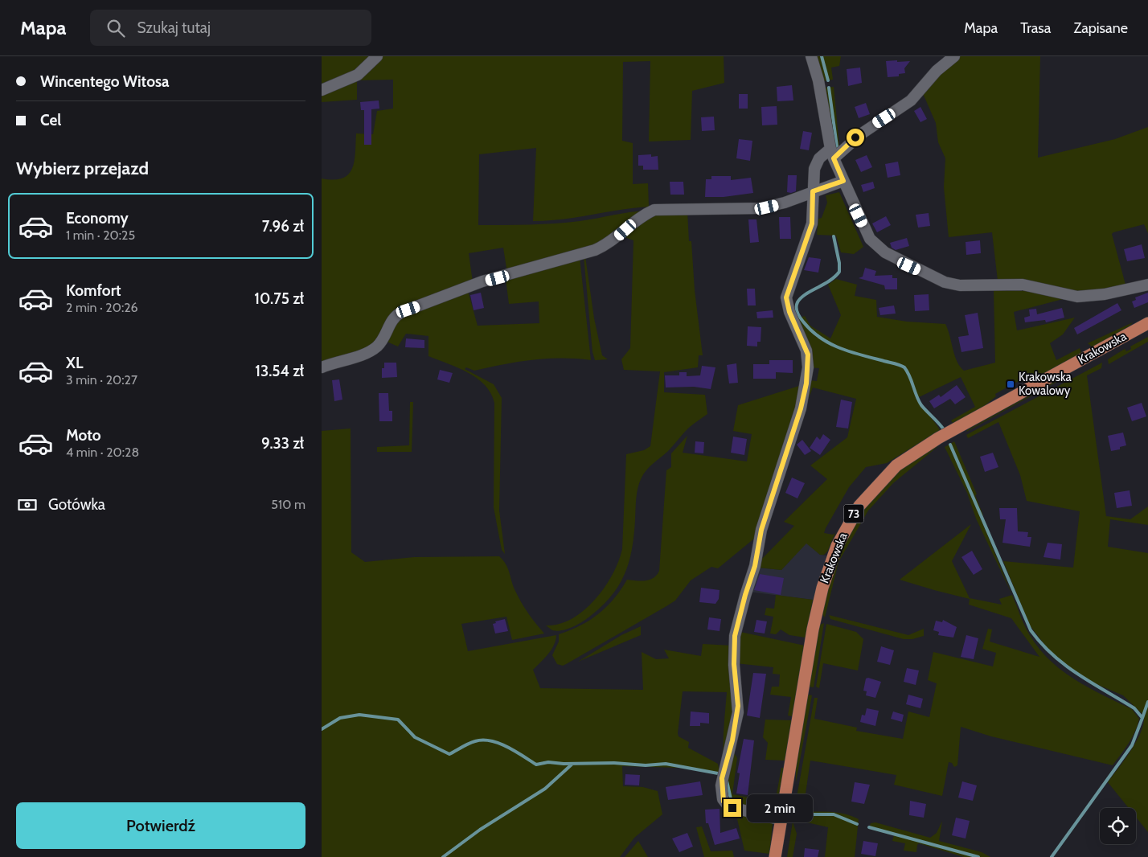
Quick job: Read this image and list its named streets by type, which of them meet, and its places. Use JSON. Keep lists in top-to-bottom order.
{
  "streets": {
    "main road": ["Krakowska", "73"]
  },
  "places": {
    "transit": ["Krakowska Kowalowy"]
  },
  "page": {
    "header": "Mapa",
    "search": "Szukaj tutaj",
    "nav": ["Mapa", "Trasa", "Zapisane"],
    "banner": ["Wincentego Witosa", "Cel"],
    "heading": "Wybierz przejazd",
    "list": [
      {
        "name": "Economy",
        "note": "1 min · 20:25",
        "value": "7.96 zł"
      },
      {
        "name": "Komfort",
        "note": "2 min · 20:26",
        "value": "10.75 zł"
      },
      {
        "name": "XL",
        "note": "3 min · 20:27",
        "value": "13.54 zł"
      },
      {
        "name": "Moto",
        "note": "4 min · 20:28",
        "value": "9.33 zł"
      }
    ],
    "pay": ["Gotówka", "510 m"],
    "buttons": "Potwierdź",
    "bubble": "2 min"
  }
}
